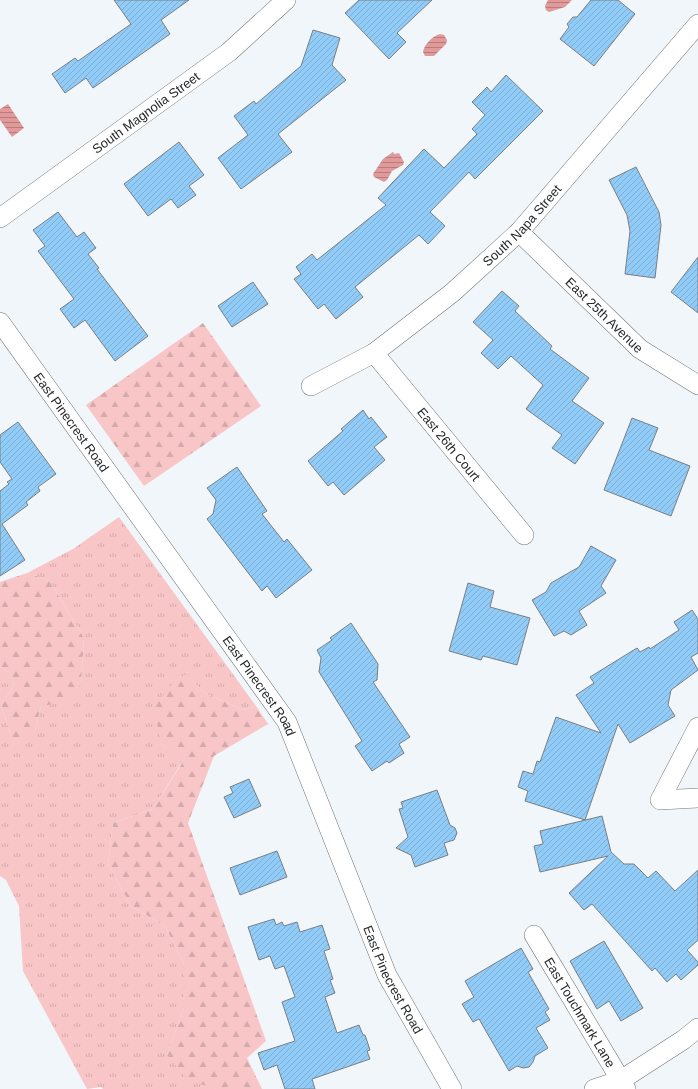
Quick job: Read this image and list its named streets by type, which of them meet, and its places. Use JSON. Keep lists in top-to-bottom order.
{
  "streets": {
    "street": [
      "South Magnolia Street",
      "South Napa Street",
      "East 25th Avenue",
      "East Pinecrest Road",
      "East 26th Court",
      "East Touchmark Lane"
    ]
  },
  "crossings": [
    ["South Napa Street", "East 25th Avenue"],
    ["South Napa Street", "East 26th Court"]
  ]
}
